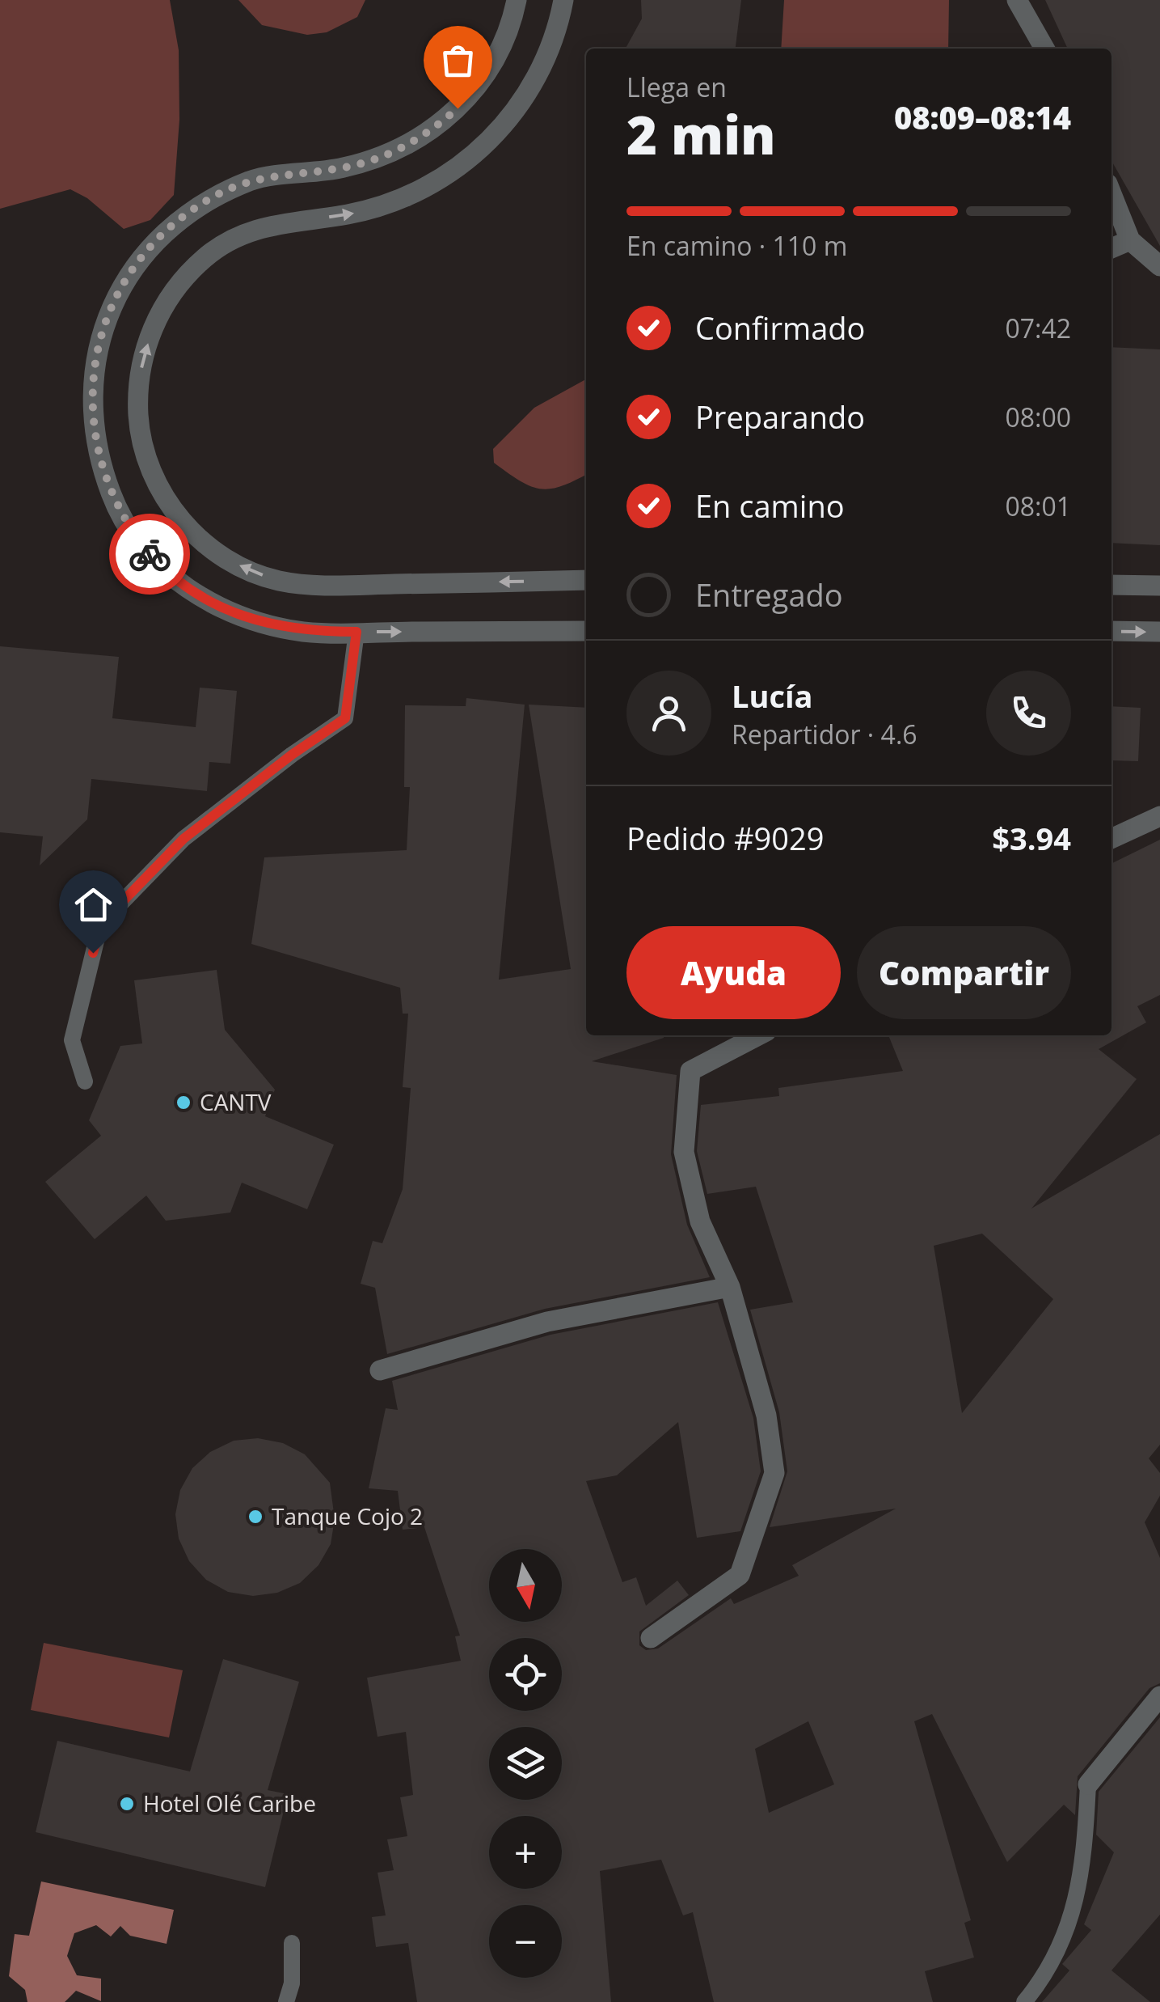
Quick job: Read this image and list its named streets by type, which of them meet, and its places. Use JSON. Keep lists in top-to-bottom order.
{
  "places": ["CANTV", "Tanque Cojo 2", "Hotel Olé Caribe"],
  "north": "bottom",
  "page": {
    "heading": ["2 min", "Llega en", "08:09–08:14"],
    "panel": [
      "Lucía",
      "Repartidor · 4.6",
      "Pedido #9029",
      "$3.94"
    ],
    "bar": "En camino · 110 m",
    "list": [
      ["Confirmado", "07:42"],
      ["Preparando", "08:00"],
      ["En camino", "08:01"],
      "Entregado"
    ],
    "buttons": ["Ayuda", "Compartir"],
    "map_buttons": ["+", "−"]
  }
}
